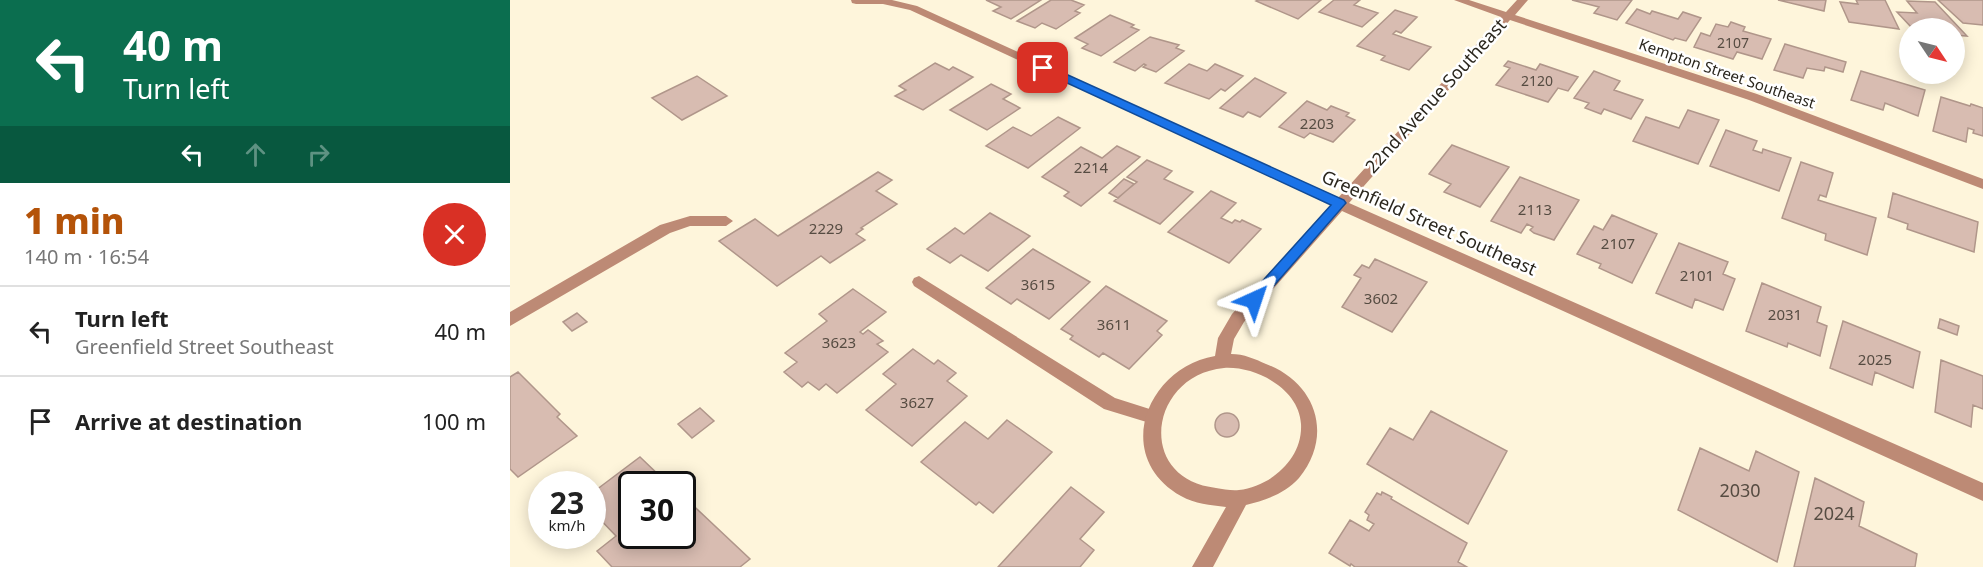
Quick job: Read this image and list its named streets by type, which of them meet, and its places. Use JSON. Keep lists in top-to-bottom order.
{
  "streets": {
    "street": ["Kempton Street Southeast", "22nd Avenue Southeast", "Greenfield Street Southeast"]
  },
  "crossings": [
    ["Kempton Street Southeast", "22nd Avenue Southeast"],
    ["22nd Avenue Southeast", "Greenfield Street Southeast"]
  ],
  "house_numbers": [
    "2107",
    "2120",
    "2203",
    "2214",
    "2113",
    "2229",
    "2107",
    "2101",
    "3615",
    "3602",
    "2031",
    "3611",
    "3623",
    "2025",
    "3627",
    "2030",
    "2024"
  ],
  "north": "bottom right",
  "page": {
    "turn": ["40 m", "Turn left"],
    "heading": ["1 min", "140 m · 16:54"],
    "list": [
      {
        "name": "Turn left",
        "note": "Greenfield Street Southeast",
        "value": "40 m"
      },
      {
        "name": "Arrive at destination",
        "value": "100 m"
      }
    ],
    "speed": "23 km/h",
    "limit": "30"
  }
}
